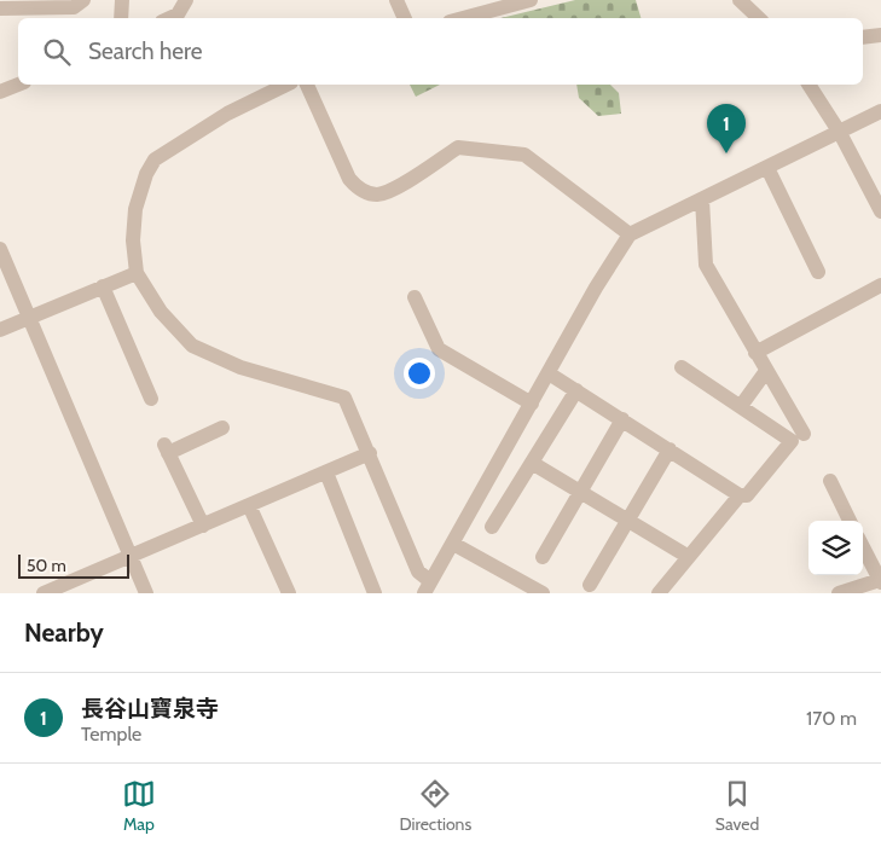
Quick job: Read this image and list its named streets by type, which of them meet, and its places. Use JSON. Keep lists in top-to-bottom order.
{
  "scale_bar": "50 m",
  "page": {
    "search": "Search here",
    "pins": "1",
    "scale": "50 m",
    "heading": "Nearby",
    "list": [
      {
        "mark": "1",
        "name": "長谷山寶泉寺",
        "note": "Temple",
        "value": "170 m"
      }
    ],
    "nav": ["Map", "Directions", "Saved"]
  }
}
